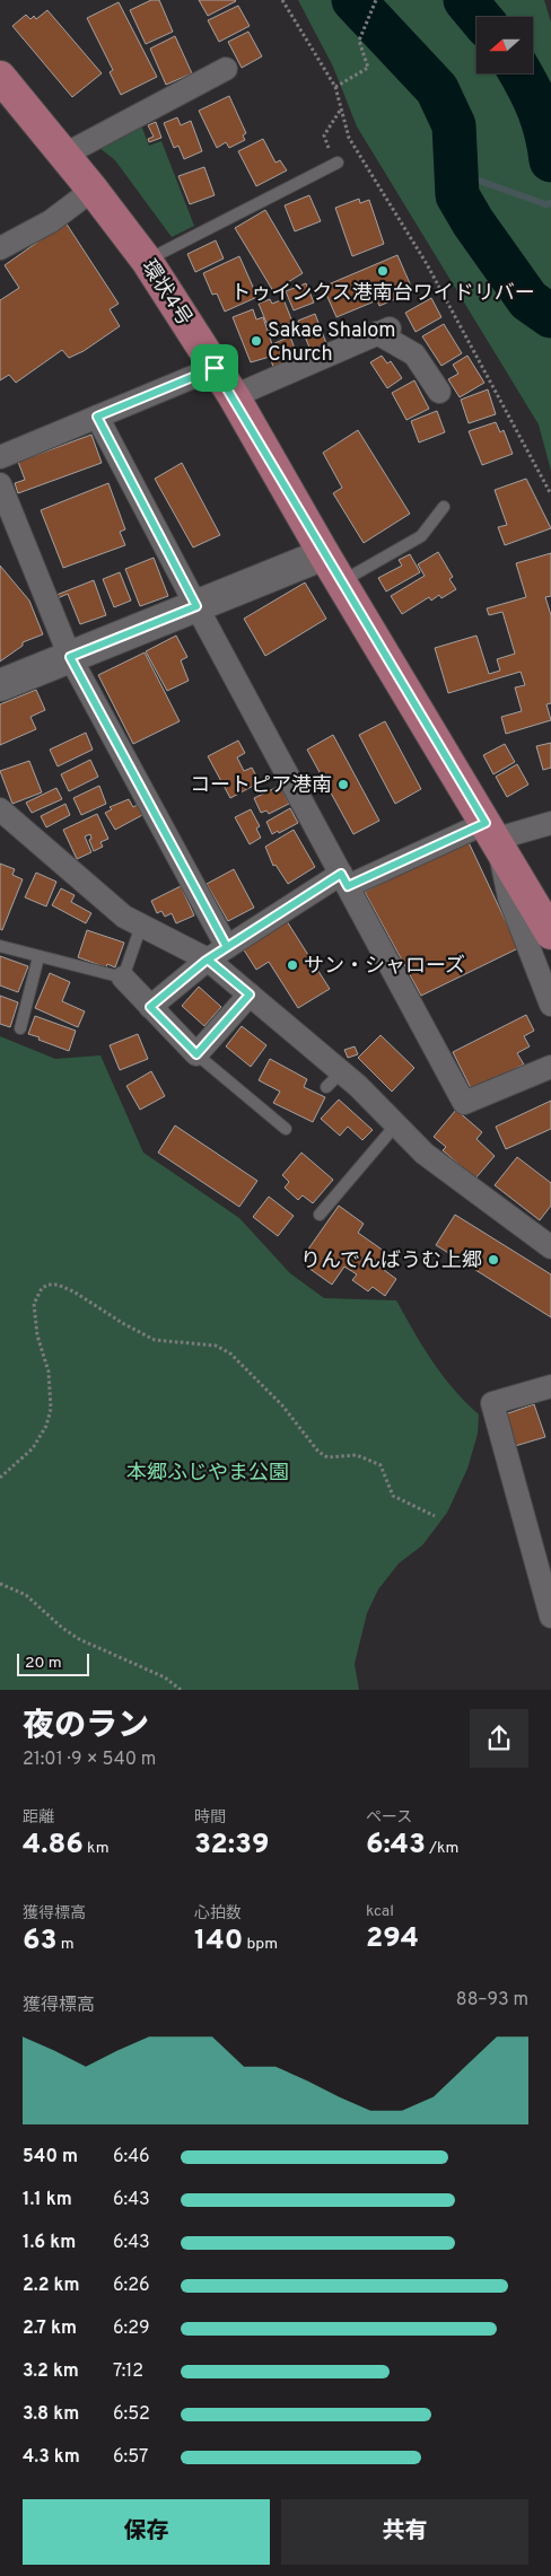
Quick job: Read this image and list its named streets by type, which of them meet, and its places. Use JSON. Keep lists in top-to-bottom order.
{
  "streets": {
    "main road": ["環状4号"]
  },
  "parks": ["本郷ふじやま公園"],
  "places": [
    "トゥインクス港南台ワイドリバー",
    "Sakae Shalom Church",
    "コートピア港南",
    "サン・シャローズ",
    "りんでんばうむ上郷"
  ],
  "scale_bar": "20 m",
  "north": "left",
  "page": {
    "scale": "20 m",
    "heading": ["夜のラン", "21:01 · 9 × 540 m"],
    "stats": [
      ["距離", "4.86 km"],
      ["時間", "32:39"],
      ["ペース", "6:43 /km"],
      ["獲得標高", "63 m"],
      ["心拍数", "140 bpm"],
      ["kcal", "294"]
    ],
    "chart": ["獲得標高", "88–93 m"],
    "list": [
      {
        "name": "540 m",
        "note": "6:46"
      },
      {
        "name": "1.1 km",
        "note": "6:43"
      },
      {
        "name": "1.6 km",
        "note": "6:43"
      },
      {
        "name": "2.2 km",
        "note": "6:26"
      },
      {
        "name": "2.7 km",
        "note": "6:29"
      },
      {
        "name": "3.2 km",
        "note": "7:12"
      },
      {
        "name": "3.8 km",
        "note": "6:52"
      },
      {
        "name": "4.3 km",
        "note": "6:57"
      }
    ],
    "buttons": ["保存", "共有"]
  }
}
